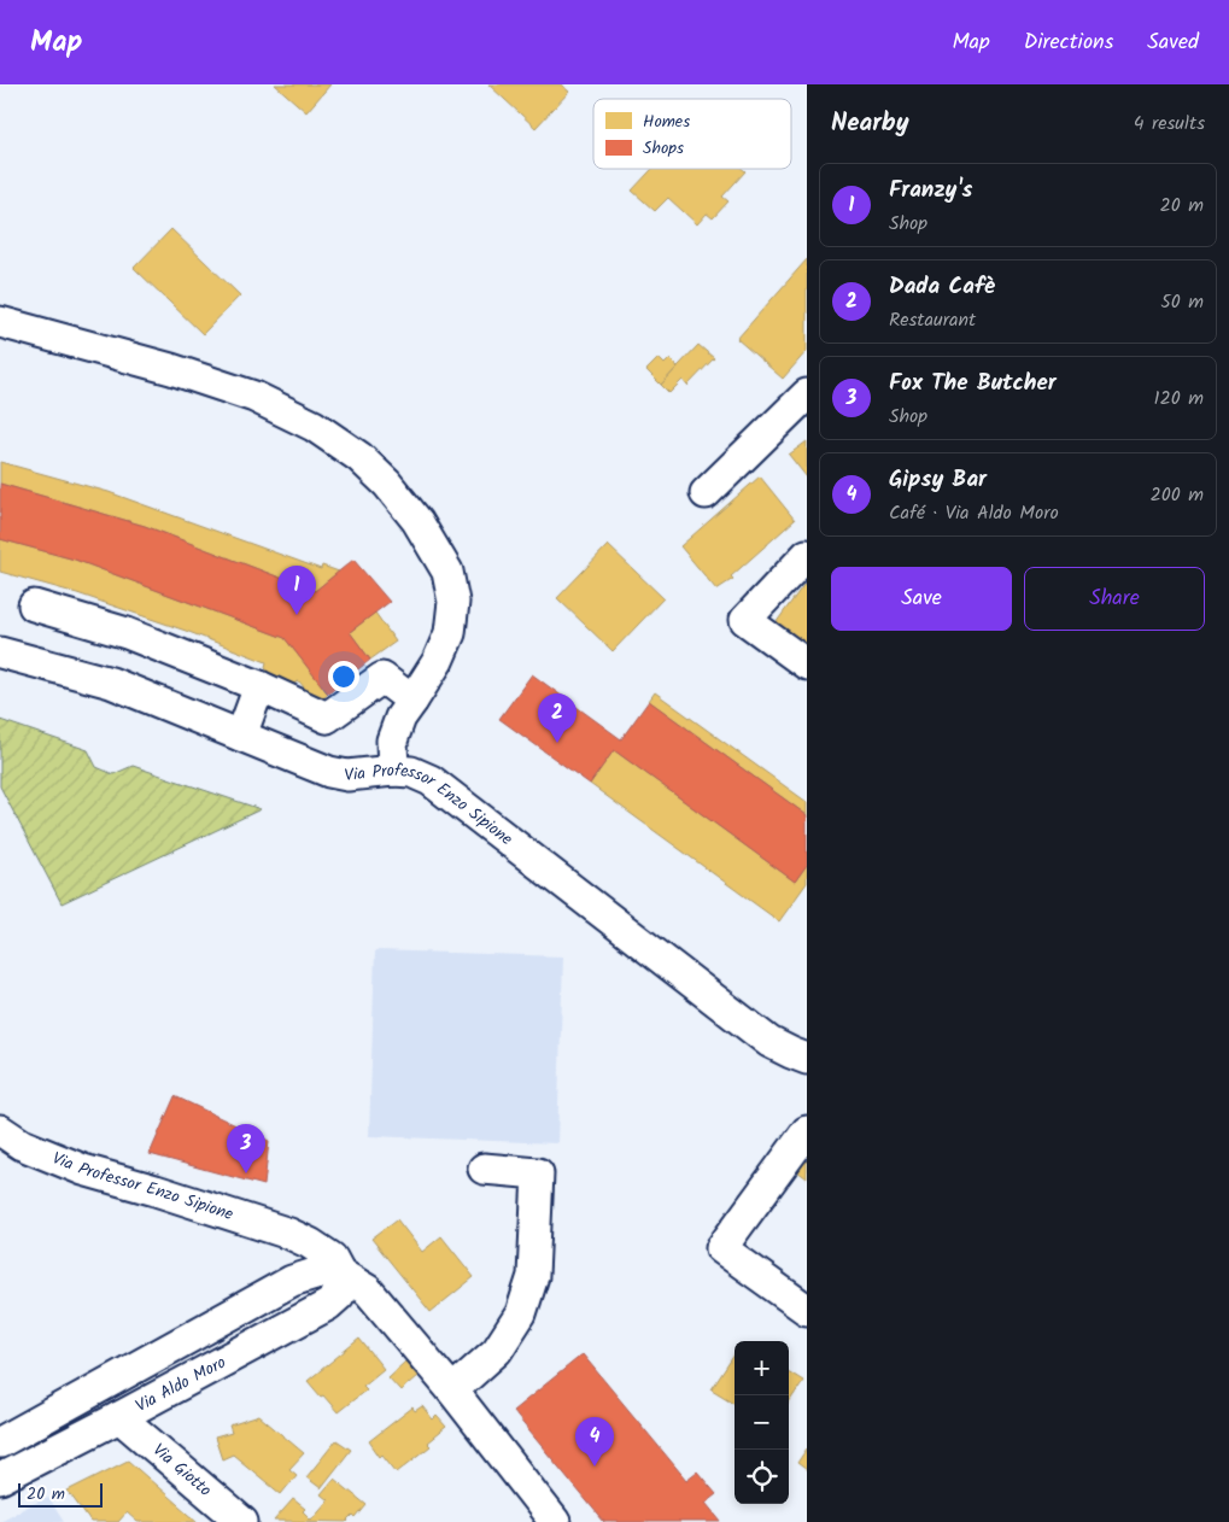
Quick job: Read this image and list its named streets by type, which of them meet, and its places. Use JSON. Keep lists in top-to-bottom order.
{
  "streets": {
    "street": ["Via Professor Enzo Sipione", "Via Aldo Moro", "Via Giotto"]
  },
  "crossings": [
    ["Via Professor Enzo Sipione", "Via Aldo Moro"],
    ["Via Aldo Moro", "Via Giotto"]
  ],
  "legend": ["Homes", "Shops"],
  "scale_bar": "20 m",
  "page": {
    "header": "Map",
    "nav": ["Map", "Directions", "Saved"],
    "heading": ["Nearby", "4 results"],
    "list": [
      {
        "mark": "1",
        "name": "Franzy's",
        "note": "Shop",
        "value": "20 m"
      },
      {
        "mark": "2",
        "name": "Dada Cafè",
        "note": "Restaurant",
        "value": "50 m"
      },
      {
        "mark": "3",
        "name": "Fox The Butcher",
        "note": "Shop",
        "value": "120 m"
      },
      {
        "mark": "4",
        "name": "Gipsy Bar",
        "note": "Café · Via Aldo Moro",
        "value": "200 m"
      }
    ],
    "buttons": ["Save", "Share"],
    "pins": [
      "1",
      "2",
      "3",
      "4"
    ],
    "map_buttons": ["+", "−"],
    "scale": "20 m"
  }
}
